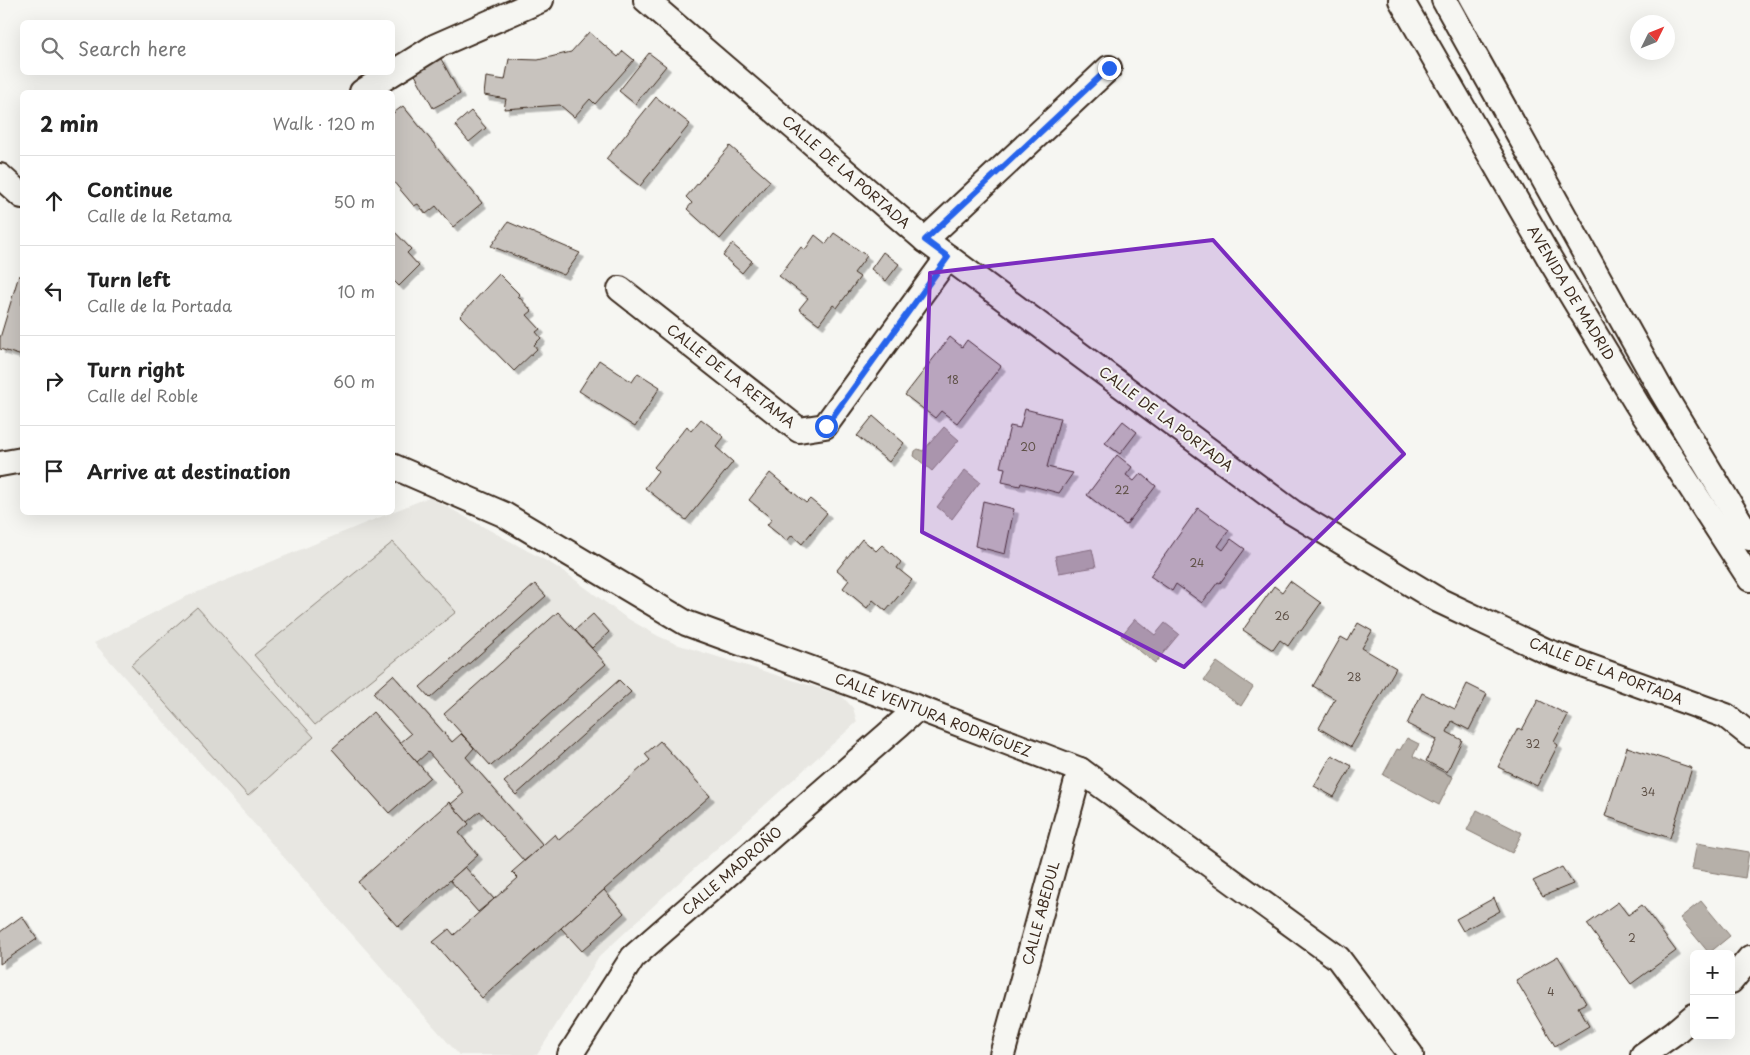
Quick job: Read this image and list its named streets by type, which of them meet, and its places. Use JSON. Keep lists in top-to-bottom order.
{
  "streets": {
    "street": [
      "CALLE DE LA PORTADA",
      "AVENIDA DE MADRID",
      "CALLE DE LA RETAMA",
      "CALLE VENTURA RODRÍGUEZ",
      "CALLE MADROÑO",
      "CALLE ABEDUL"
    ]
  },
  "crossings": [
    ["CALLE DE LA PORTADA", "CALLE DE LA RETAMA"],
    ["CALLE VENTURA RODRÍGUEZ", "CALLE MADROÑO"],
    ["CALLE VENTURA RODRÍGUEZ", "CALLE ABEDUL"]
  ],
  "house_numbers": [
    "18",
    "20",
    "22",
    "24",
    "26",
    "28",
    "32",
    "34",
    "2",
    "4"
  ],
  "north": "top right",
  "page": {
    "search": "Search here",
    "heading": ["2 min", "Walk · 120 m"],
    "list": [
      ["Continue", "Calle de la Retama", "50 m"],
      ["Turn left", "Calle de la Portada", "10 m"],
      ["Turn right", "Calle del Roble", "60 m"],
      "Arrive at destination"
    ],
    "map_buttons": ["+", "−"]
  }
}
